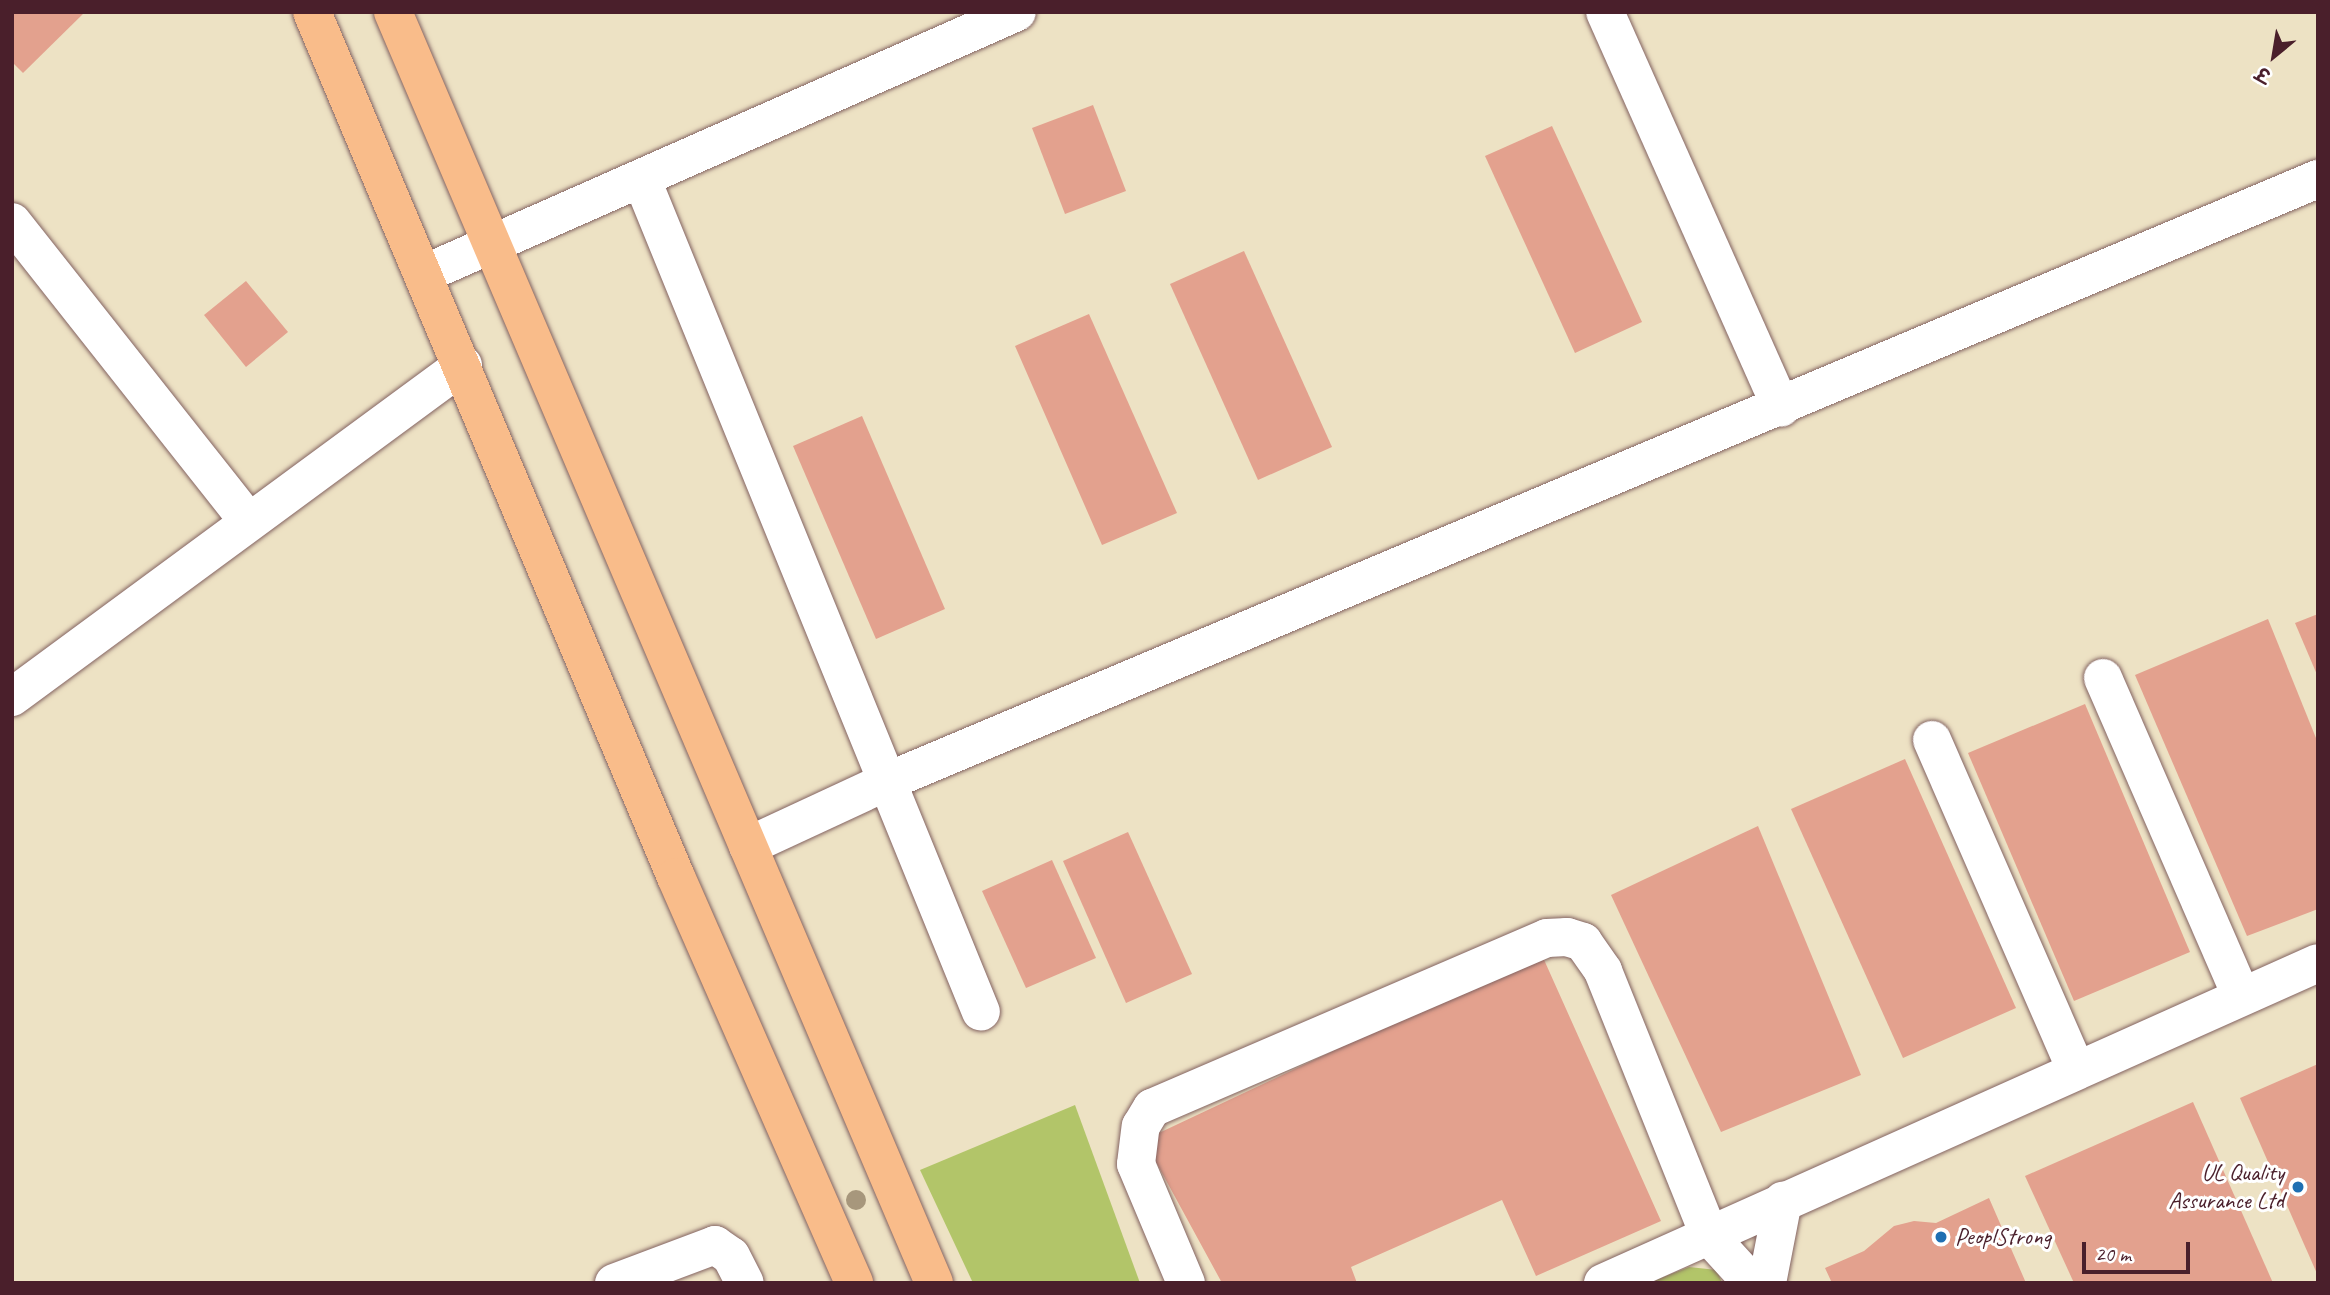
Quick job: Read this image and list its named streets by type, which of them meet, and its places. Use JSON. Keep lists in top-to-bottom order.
{
  "places": ["UL Quality Assurance Ltd", "PeoplStrong"],
  "scale_bar": "20 m",
  "north": "bottom left"
}
